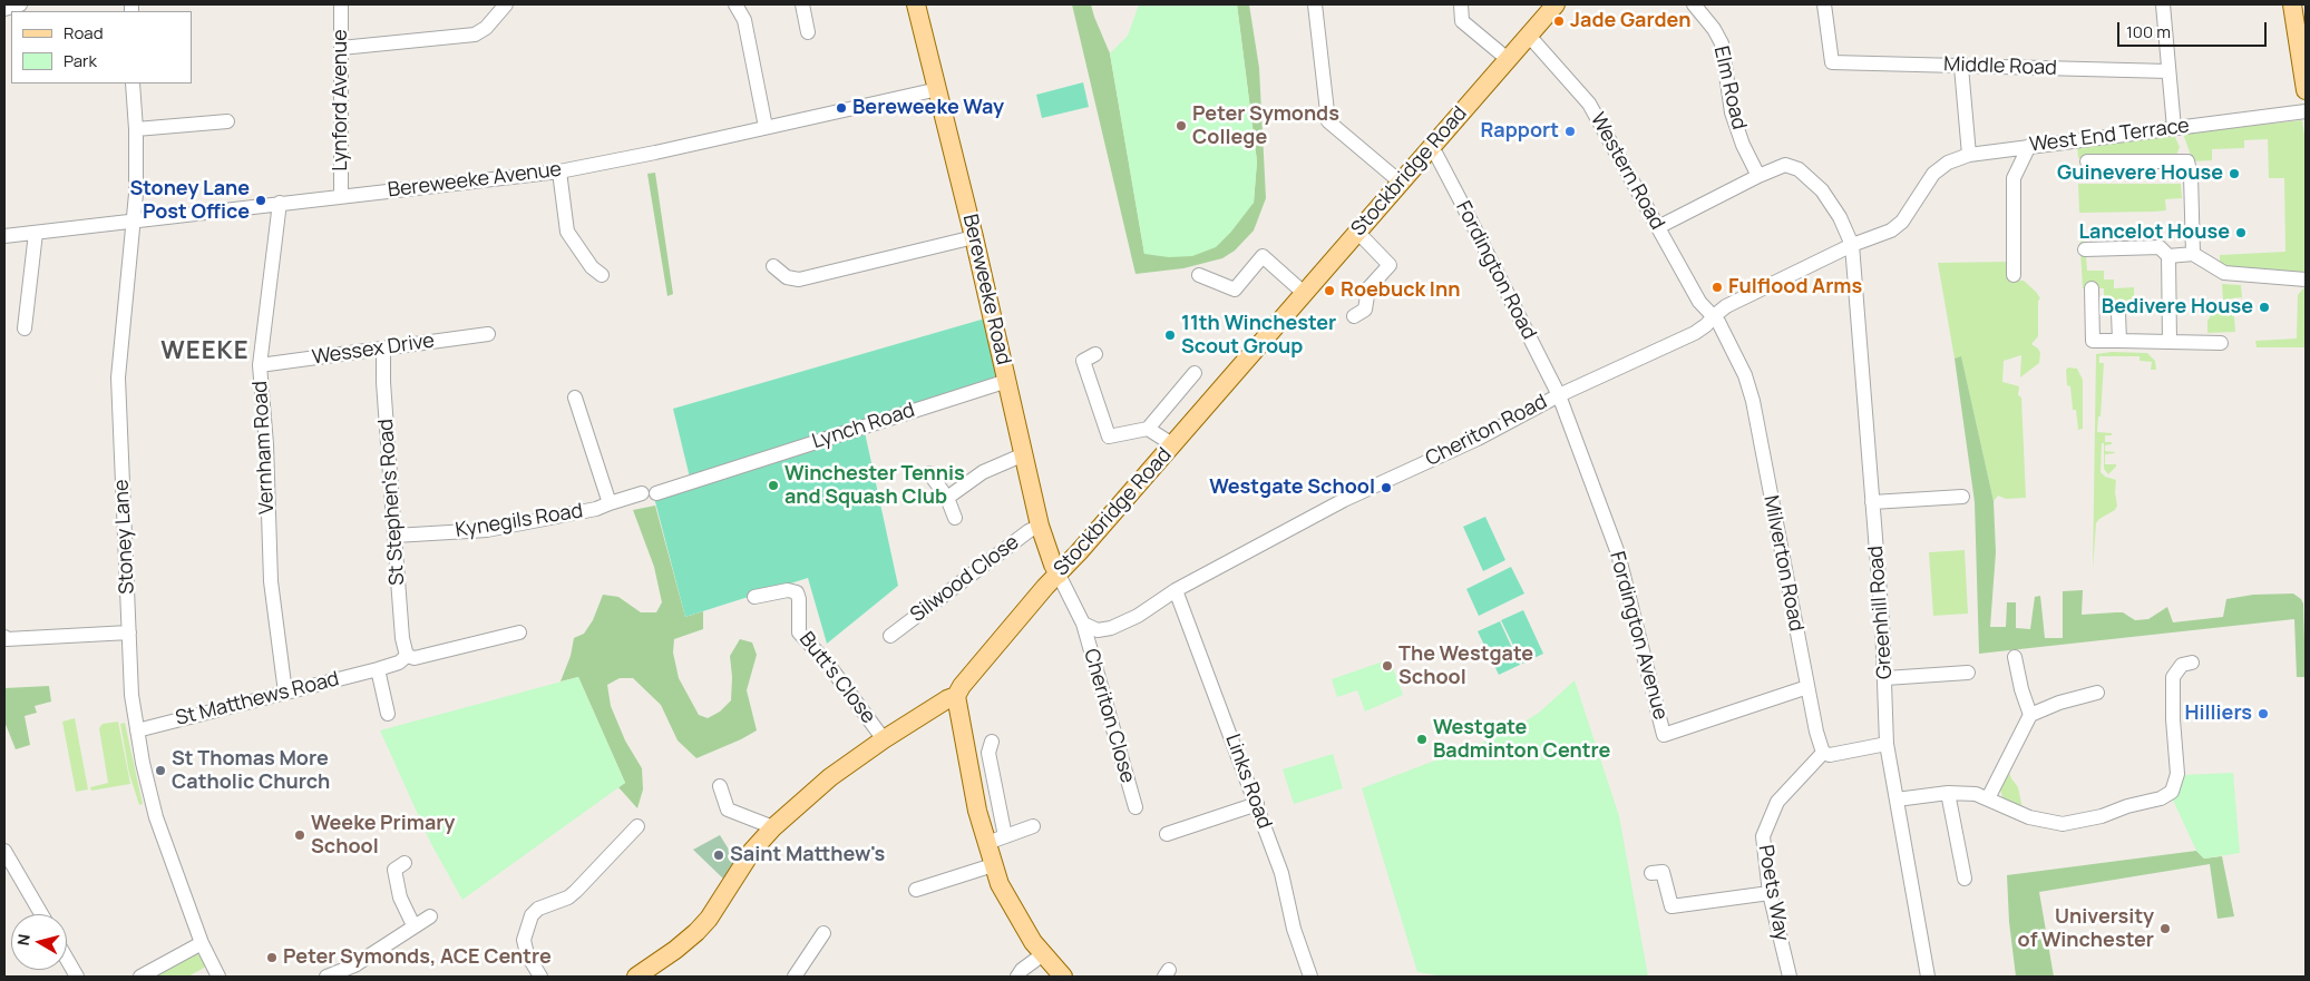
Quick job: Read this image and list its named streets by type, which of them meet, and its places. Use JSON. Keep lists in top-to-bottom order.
{
  "streets": {
    "main road": ["Stockbridge Road", "Bereweeke Road"],
    "street": [
      "Middle Road",
      "Elm Road",
      "Lynford Avenue",
      "West End Terrace",
      "Western Road",
      "Bereweeke Avenue",
      "Fordington Road",
      "Wessex Drive",
      "Lynch Road",
      "Cheriton Road",
      "Vernham Road",
      "St Stephen's Road",
      "Kynegils Road",
      "Stoney Lane",
      "Milverton Road",
      "Silwood Close",
      "Greenhill Road",
      "Fordington Avenue",
      "Butt's Close",
      "St Matthews Road",
      "Cheriton Close",
      "Links Road",
      "Poets Way"
    ]
  },
  "crossings": [
    ["Elm Road", "Greenhill Road"],
    ["Lynford Avenue", "Bereweeke Avenue"],
    ["West End Terrace", "Cheriton Road"],
    ["Stockbridge Road", "Western Road"],
    ["Stockbridge Road", "Fordington Road"],
    ["Stockbridge Road", "Bereweeke Road"],
    ["Stockbridge Road", "Butt's Close"],
    ["Western Road", "Cheriton Road"],
    ["Western Road", "Milverton Road"],
    ["Western Road", "Greenhill Road"],
    ["Bereweeke Avenue", "Bereweeke Road"],
    ["Bereweeke Avenue", "Vernham Road"],
    ["Bereweeke Avenue", "Stoney Lane"],
    ["Fordington Road", "Cheriton Road"],
    ["Fordington Road", "Fordington Avenue"],
    ["Bereweeke Road", "Lynch Road"],
    ["Bereweeke Road", "Silwood Close"],
    ["Wessex Drive", "Vernham Road"],
    ["Wessex Drive", "St Stephen's Road"],
    ["Cheriton Road", "Milverton Road"],
    ["Cheriton Road", "Greenhill Road"],
    ["Cheriton Road", "Fordington Avenue"],
    ["Cheriton Road", "Cheriton Close"],
    ["Cheriton Road", "Links Road"],
    ["Vernham Road", "St Matthews Road"],
    ["St Stephen's Road", "Kynegils Road"],
    ["St Stephen's Road", "St Matthews Road"],
    ["Stoney Lane", "St Matthews Road"],
    ["Milverton Road", "Fordington Avenue"],
    ["Milverton Road", "Poets Way"]
  ],
  "districts": ["WEEKE"],
  "places": [
    "Jade Garden",
    "Bereweeke Way",
    "Peter Symonds College",
    "Rapport",
    "Guinevere House",
    "Stoney Lane Post Office",
    "Lancelot House",
    "Fulflood Arms",
    "Roebuck Inn",
    "Bedivere House",
    "11th Winchester Scout Group",
    "Winchester Tennis and Squash Club",
    "Westgate School",
    "The Westgate School",
    "Hilliers",
    "Westgate Badminton Centre",
    "St Thomas More Catholic Church",
    "Weeke Primary School",
    "Saint Matthew's",
    "University of Winchester",
    "Peter Symonds, ACE Centre"
  ],
  "legend": ["Road", "Park"],
  "scale_bar": "100 m",
  "north": "left"
}
